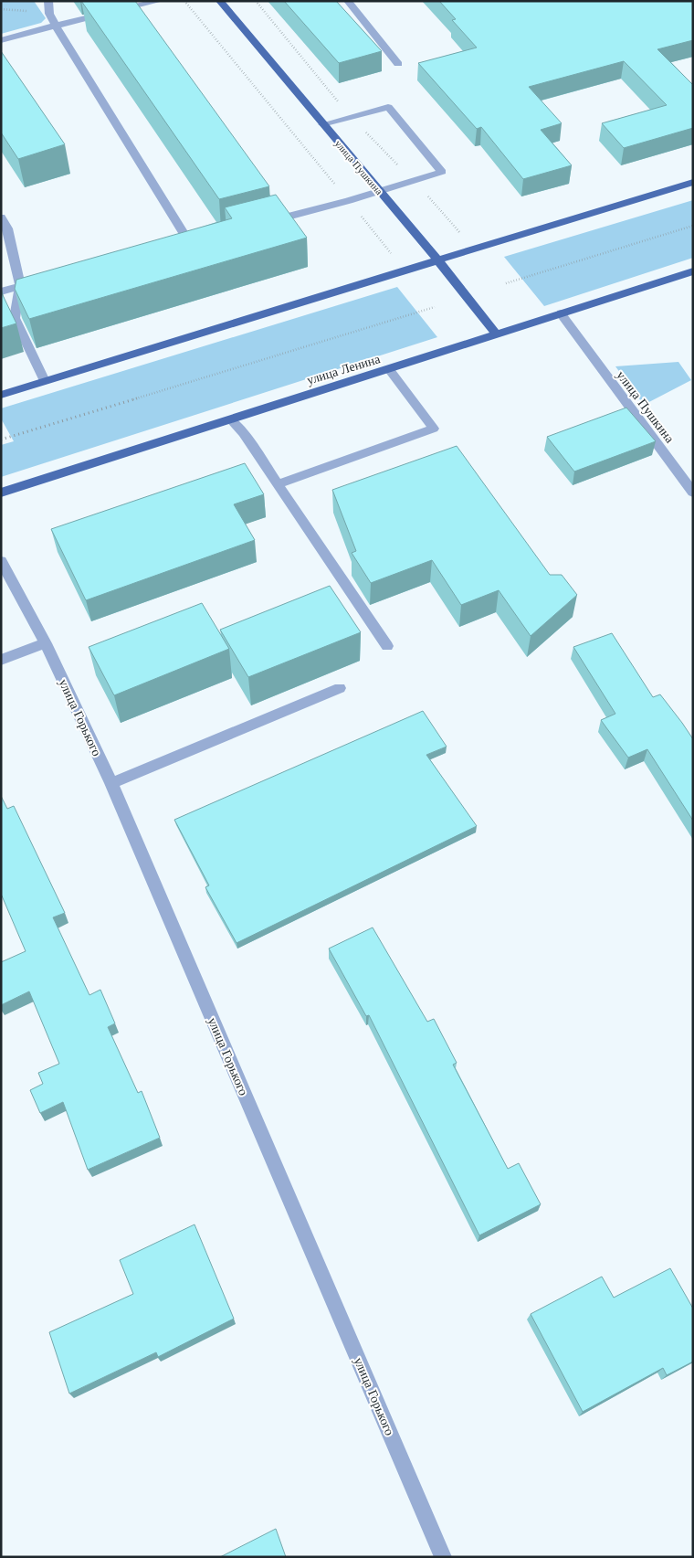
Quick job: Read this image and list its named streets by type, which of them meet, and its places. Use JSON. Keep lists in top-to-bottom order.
{
  "streets": {
    "main road": ["улица Пушкина", "улица Ленина"],
    "street": ["улица Горького"]
  },
  "crossings": [
    ["улица Пушкина", "улица Ленина"]
  ]
}
